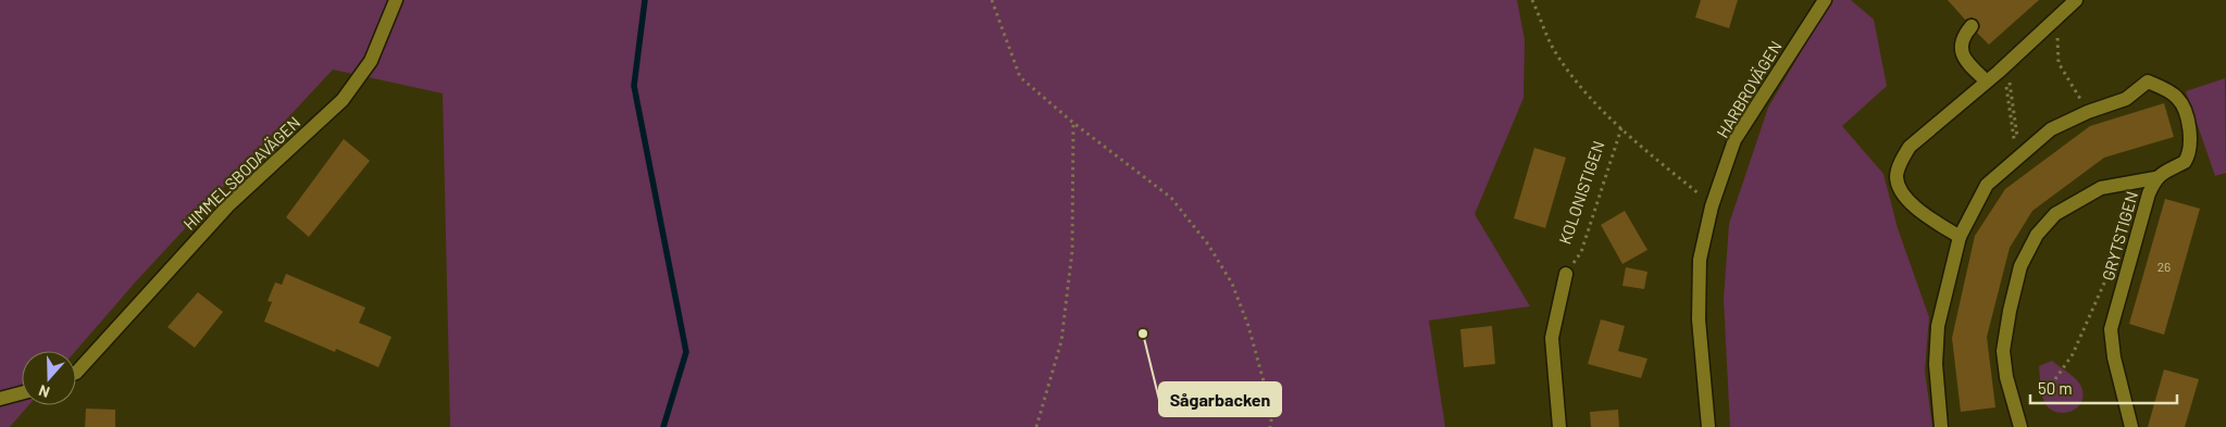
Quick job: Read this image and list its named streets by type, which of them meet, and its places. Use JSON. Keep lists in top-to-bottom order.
{
  "streets": {
    "street": ["HARBROVÄGEN", "HIMMELSBODAVÄGEN", "GRYTSTIGEN"],
    "path": ["KOLONISTIGEN"]
  },
  "places": ["Sågarbacken"],
  "house_numbers": ["26"],
  "scale_bar": "50 m",
  "north": "bottom"
}
